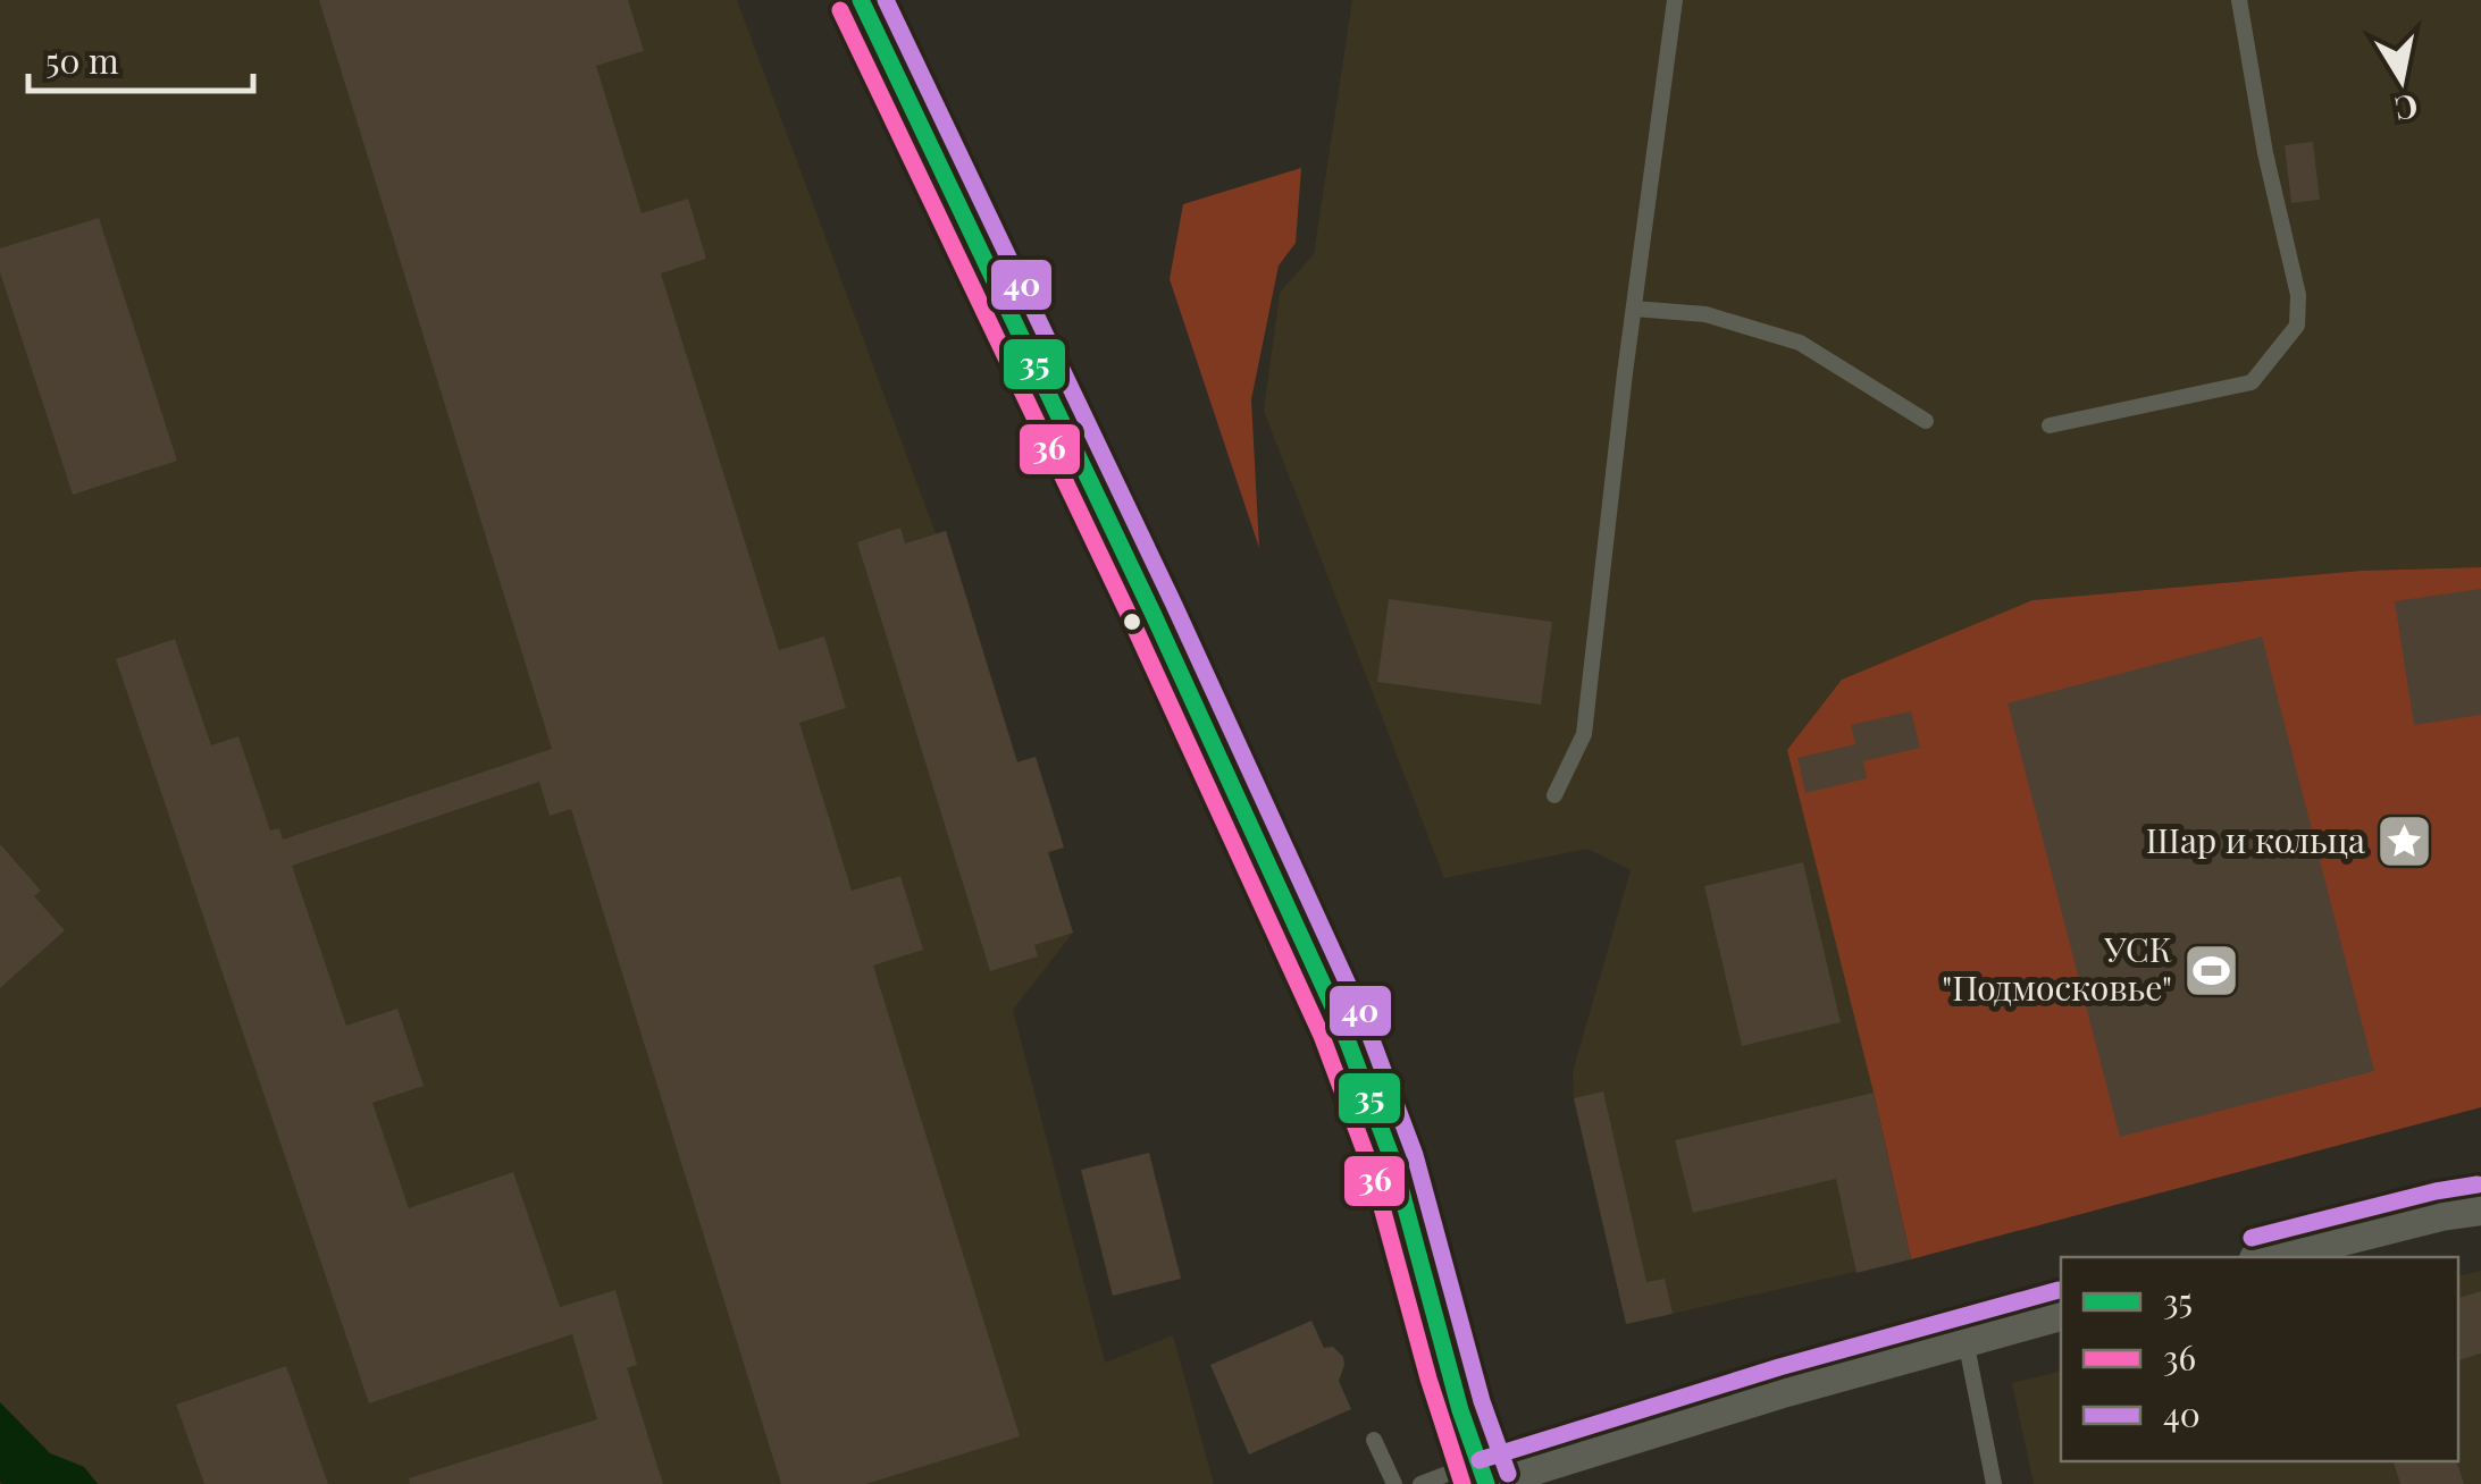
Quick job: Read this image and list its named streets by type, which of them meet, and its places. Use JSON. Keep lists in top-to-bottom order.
{
  "places": {
    "place": ["Шар и кольца"],
    "sports": ["УСК \"Подмосковье\""]
  },
  "lines": ["transit line 35", "transit line 40", "transit line 36"],
  "legend": ["35", "36", "40"],
  "scale_bar": "50 m",
  "north": "bottom"
}
